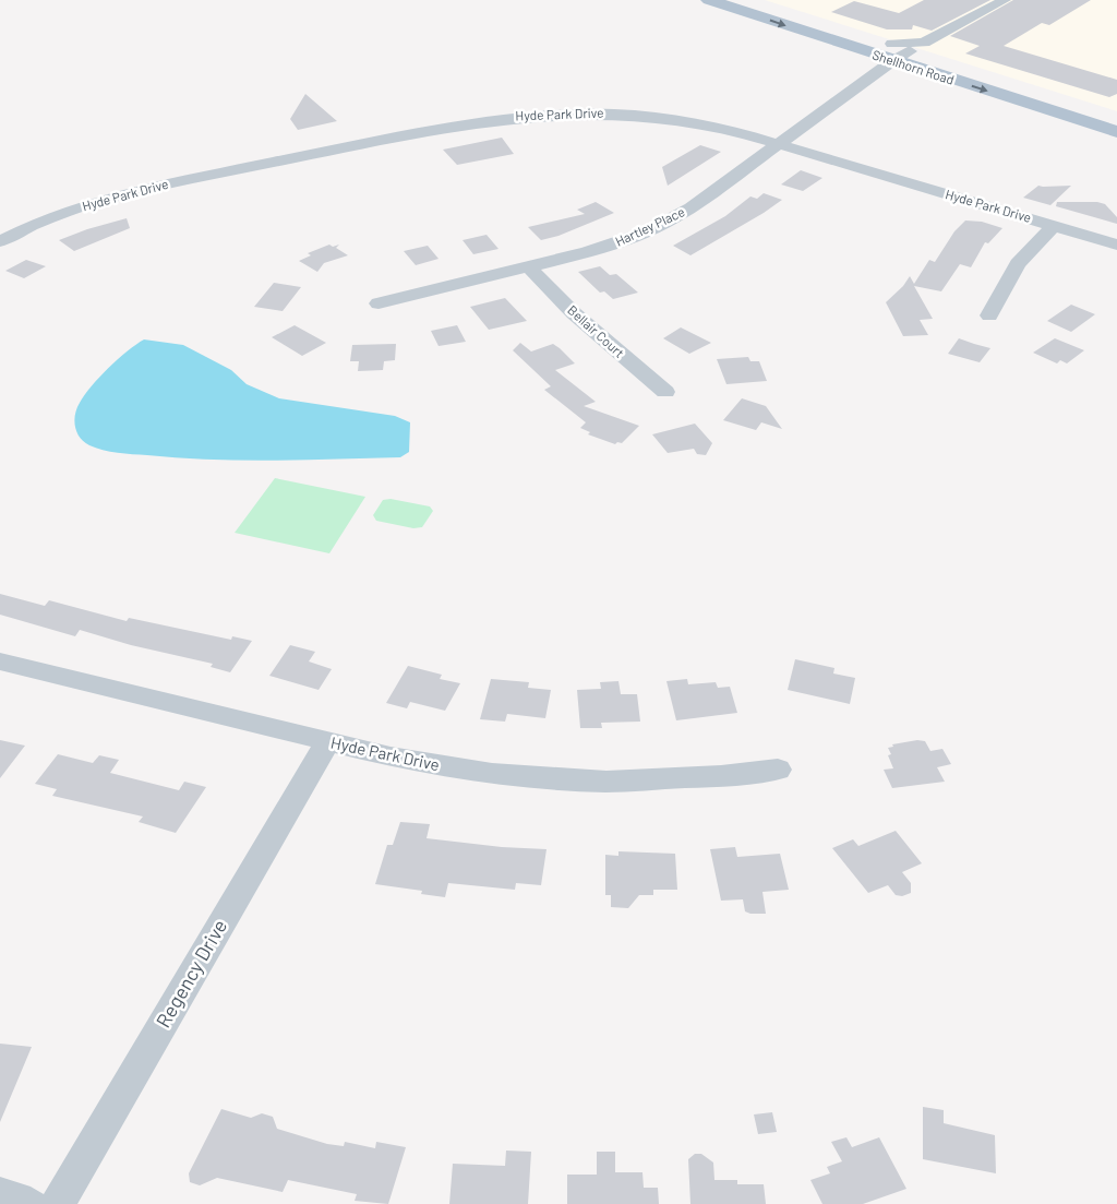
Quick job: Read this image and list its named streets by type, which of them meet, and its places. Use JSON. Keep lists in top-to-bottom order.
{
  "streets": {
    "main road": ["Shellhorn Road"],
    "street": [
      "Hyde Park Drive",
      "Hartley Place",
      "Bellair Court",
      "Regency Drive"
    ]
  },
  "crossings": [
    ["Shellhorn Road", "Hartley Place"],
    ["Hyde Park Drive", "Hartley Place"],
    ["Hyde Park Drive", "Regency Drive"],
    ["Hartley Place", "Bellair Court"]
  ]
}
